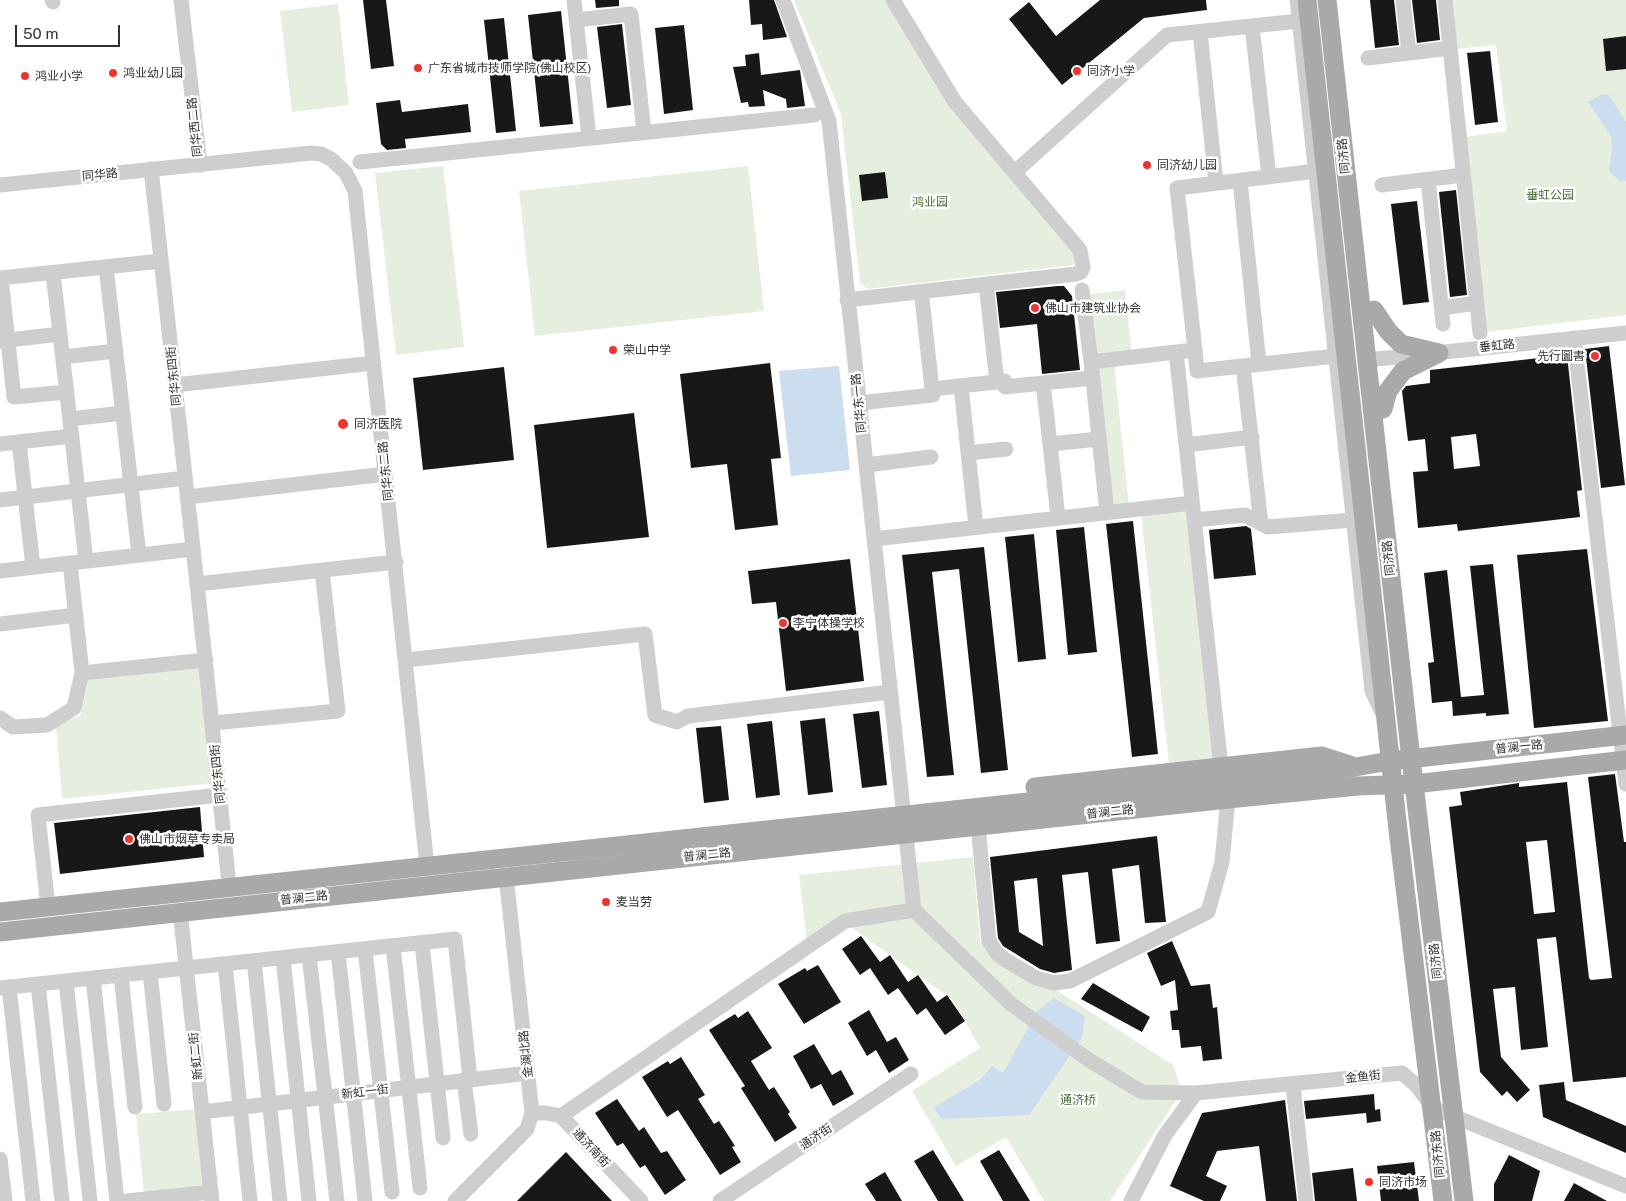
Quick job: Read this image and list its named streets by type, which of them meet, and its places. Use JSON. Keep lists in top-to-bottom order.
{
  "streets": {
    "main road": [
      "同济路",
      "普澜一路",
      "普澜二路",
      "同济东路"
    ],
    "street": [
      "同华西二路",
      "同华路",
      "垂虹路",
      "同华东四街",
      "同华东一路",
      "同华东二路",
      "金澜北路",
      "新虹二街",
      "金鱼街",
      "新虹一街",
      "通济街",
      "通济南街"
    ]
  },
  "crossings": [
    ["同华西二路", "同华路"],
    ["同华西二路", "同华东二路"],
    ["同济路", "垂虹路"],
    ["同济路", "普澜一路"],
    ["同济路", "普澜二路"],
    ["同济路", "金鱼街"],
    ["同济路", "同济东路"],
    ["同华路", "同华东四街"],
    ["同华路", "同华东二路"],
    ["同华东一路", "普澜二路"],
    ["同华东一路", "金鱼街"],
    ["同华东二路", "普澜二路"],
    ["普澜一路", "普澜二路"],
    ["普澜二路", "金澜北路"],
    ["普澜二路", "新虹二街"],
    ["金澜北路", "新虹一街"],
    ["新虹二街", "新虹一街"],
    ["金鱼街", "同济东路"]
  ],
  "parks": ["垂虹公园", "鸿业园", "通济桥"],
  "places": [
    "广东省城市技师学院(佛山校区)",
    "同济小学",
    "鸿业幼儿园",
    "鸿业小学",
    "同济幼儿园",
    "佛山市建筑业协会",
    "荣山中学",
    "先行圖書",
    "同济医院",
    "李宁体操学校",
    "佛山市烟草专卖局",
    "麦当劳",
    "同济市场"
  ],
  "scale_bar": "50 m"
}
